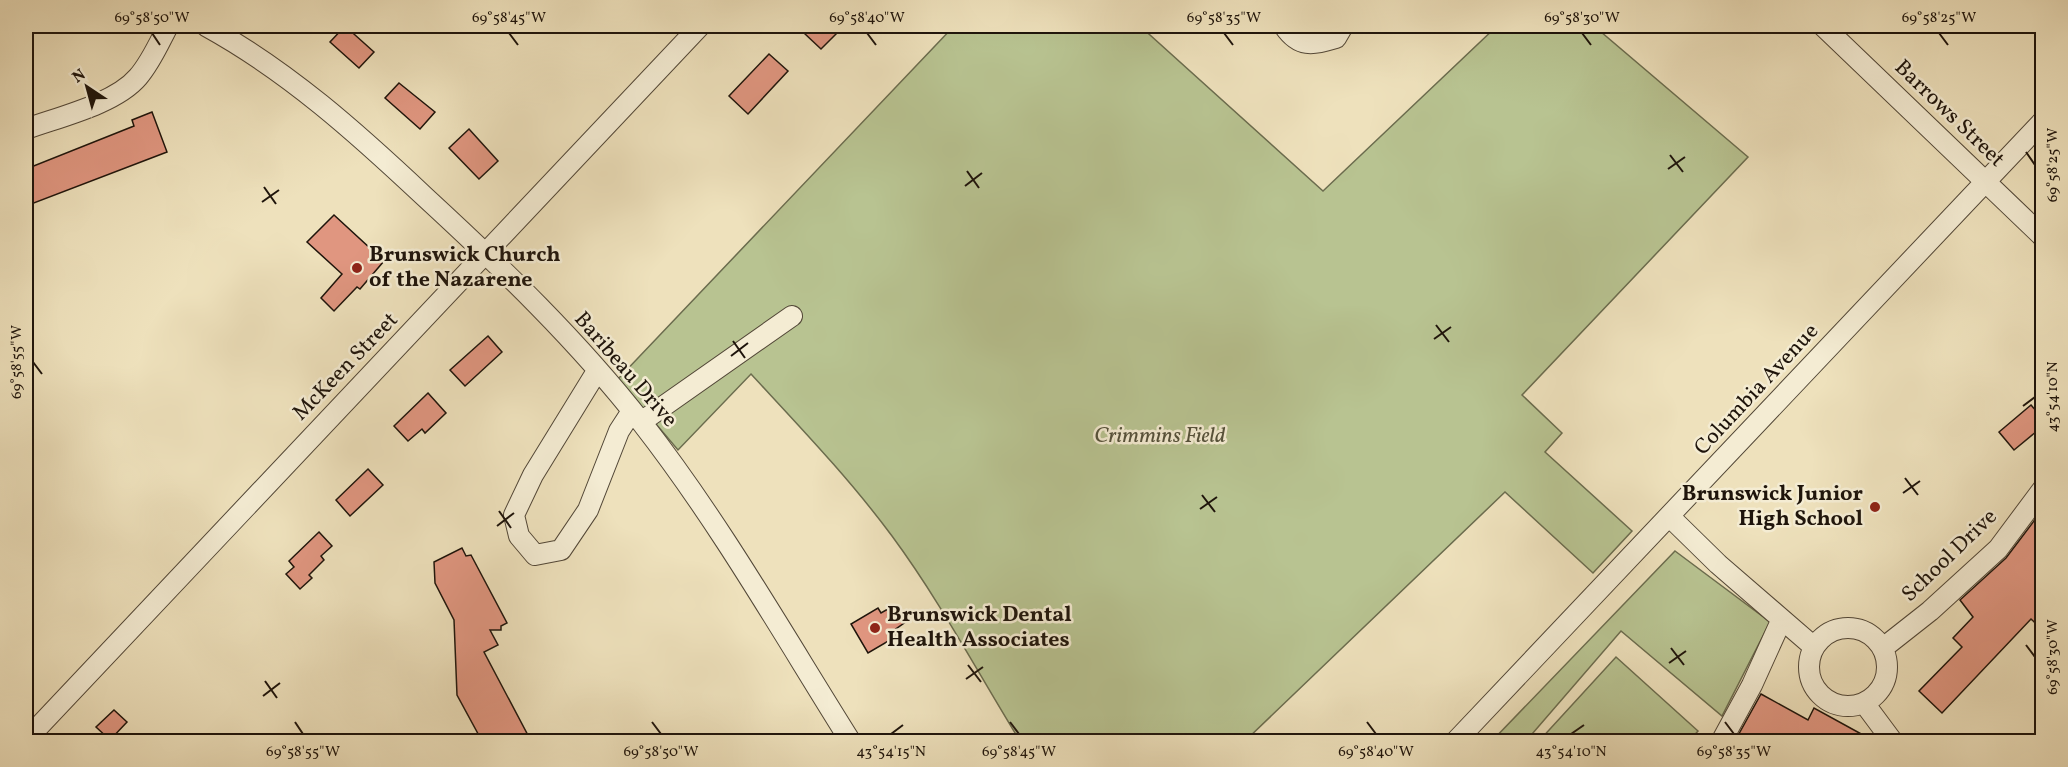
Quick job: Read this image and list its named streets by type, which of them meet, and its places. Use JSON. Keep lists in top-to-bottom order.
{
  "streets": {
    "street": [
      "Barrows Street",
      "McKeen Street",
      "Baribeau Drive",
      "Columbia Avenue",
      "School Drive"
    ]
  },
  "crossings": [
    ["Barrows Street", "Columbia Avenue"],
    ["McKeen Street", "Baribeau Drive"]
  ],
  "parks": ["Crimmins Field"],
  "places": ["Brunswick Church of the Nazarene", "Brunswick Junior High School", "Brunswick Dental Health Associates"],
  "north": "top left",
  "coordinates": [
    "69°58'50\"W",
    "69°58'45\"W",
    "69°58'40\"W",
    "69°58'35\"W",
    "69°58'30\"W",
    "69°58'25\"W",
    "69°58'55\"W",
    "43°54'10\"N",
    "43°54'15\"N"
  ]
}
